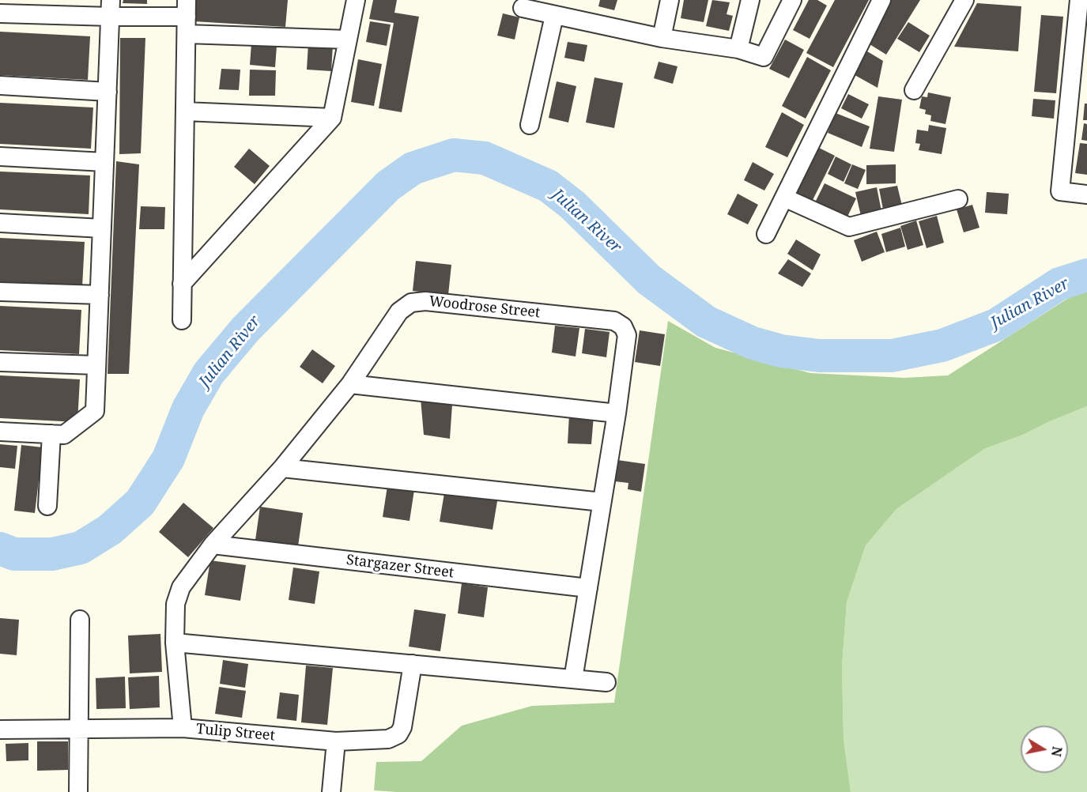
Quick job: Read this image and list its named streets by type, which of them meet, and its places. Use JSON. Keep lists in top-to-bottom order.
{
  "streets": {
    "street": ["Woodrose Street", "Stargazer Street", "Tulip Street"]
  },
  "crossings": [
    ["Woodrose Street", "Stargazer Street"],
    ["Woodrose Street", "Tulip Street"]
  ],
  "water": ["Julian River"],
  "north": "right"
}
